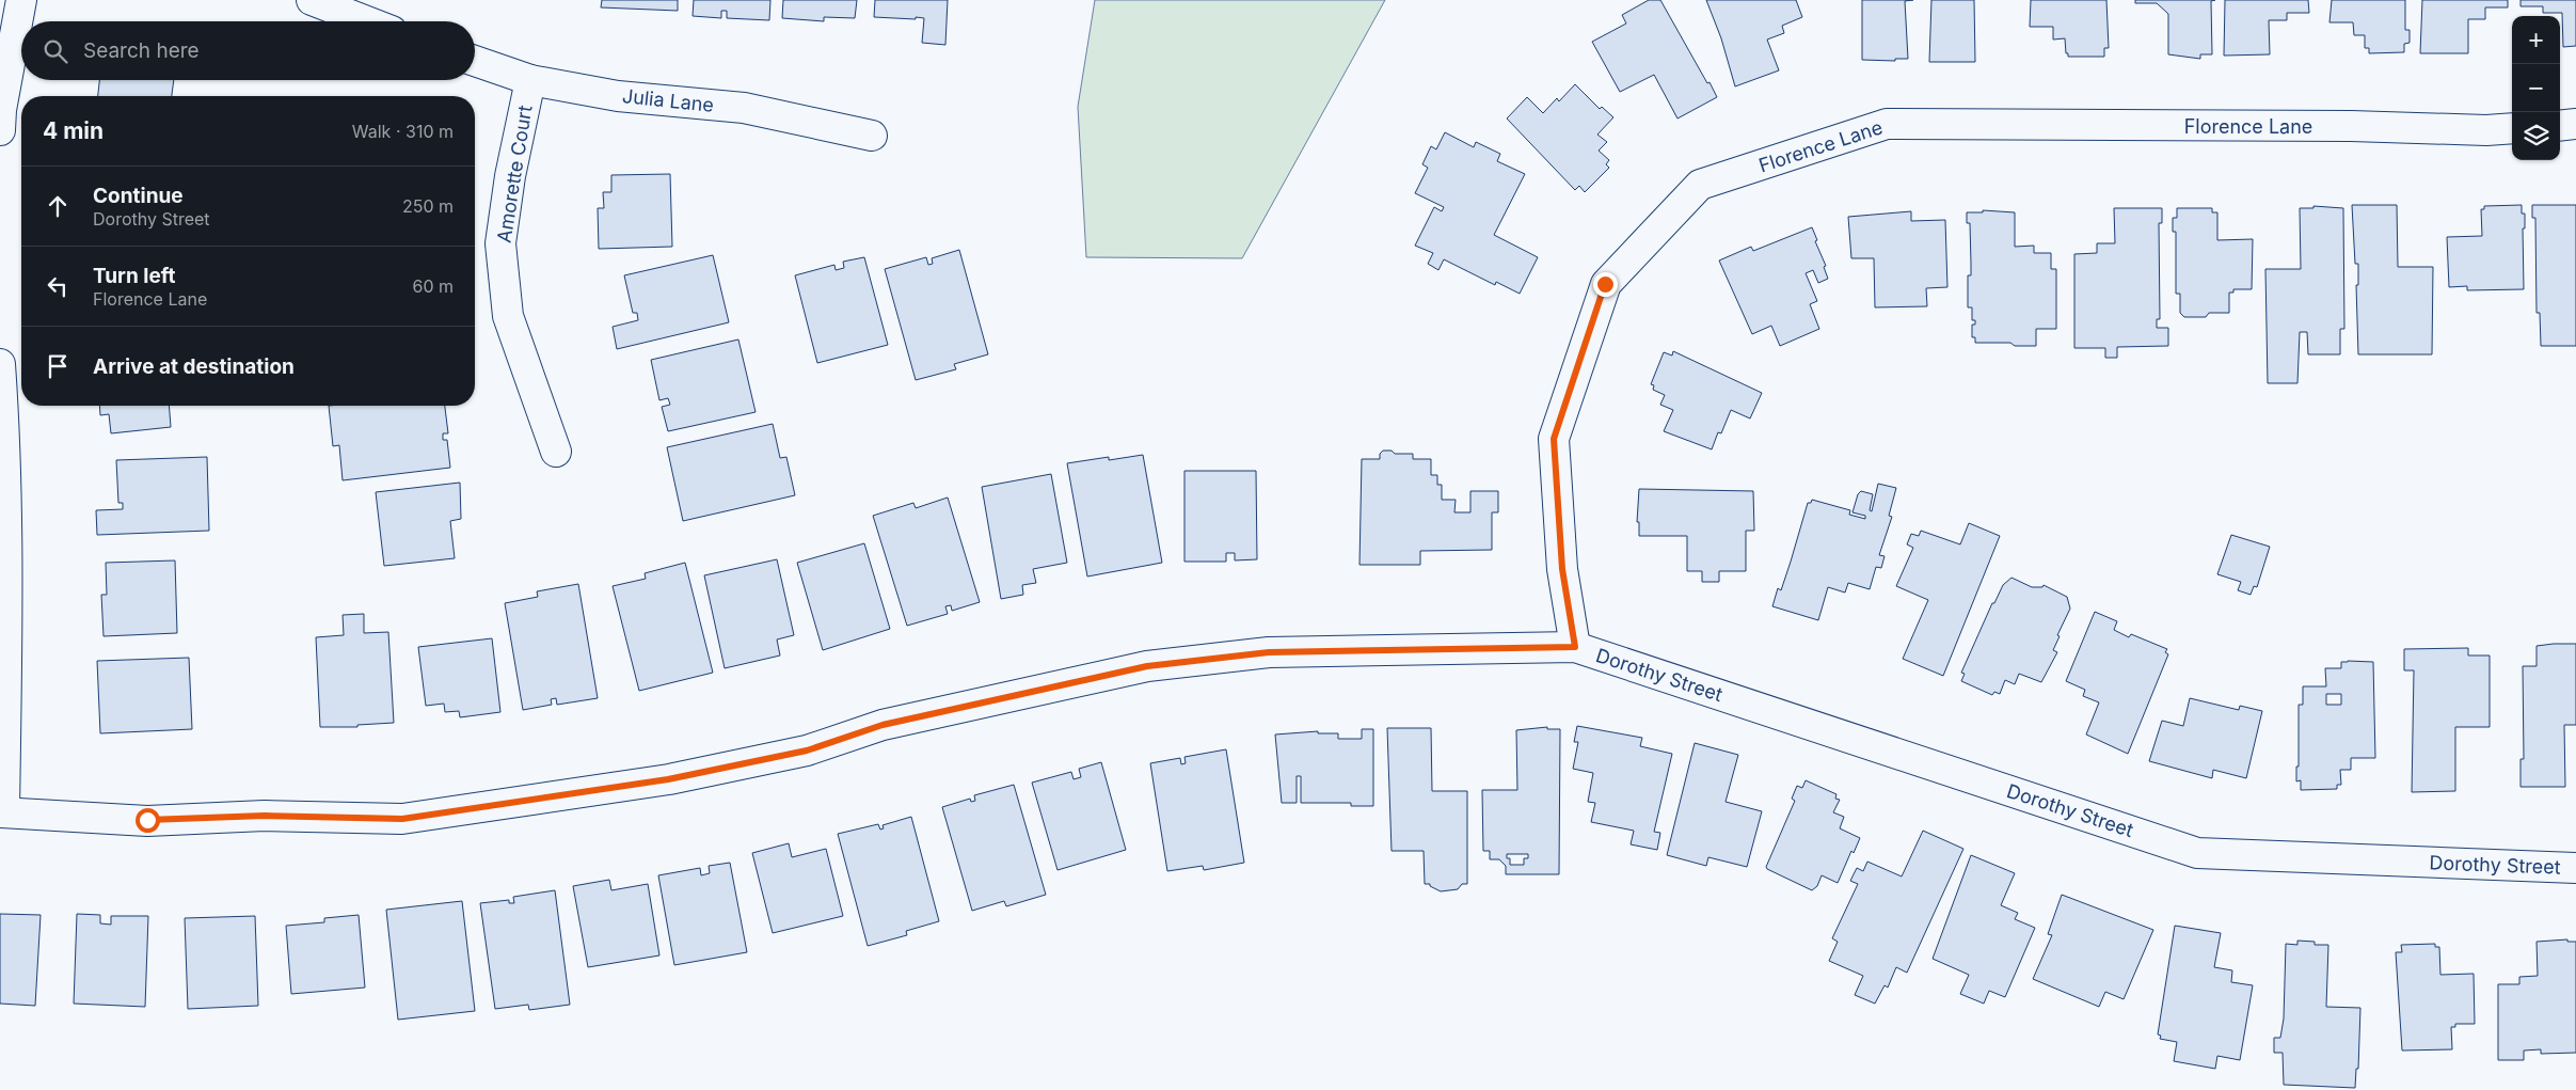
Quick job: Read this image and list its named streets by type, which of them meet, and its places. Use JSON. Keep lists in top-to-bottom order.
{
  "streets": {
    "street": [
      "Julia Lane",
      "Florence Lane",
      "Amorette Court",
      "Dorothy Street"
    ]
  },
  "crossings": [
    ["Julia Lane", "Amorette Court"],
    ["Florence Lane", "Dorothy Street"]
  ],
  "page": {
    "map_buttons": ["+", "−"],
    "search": "Search here",
    "heading": ["4 min", "Walk · 310 m"],
    "list": [
      ["Continue", "Dorothy Street", "250 m"],
      ["Turn left", "Florence Lane", "60 m"],
      "Arrive at destination"
    ]
  }
}
